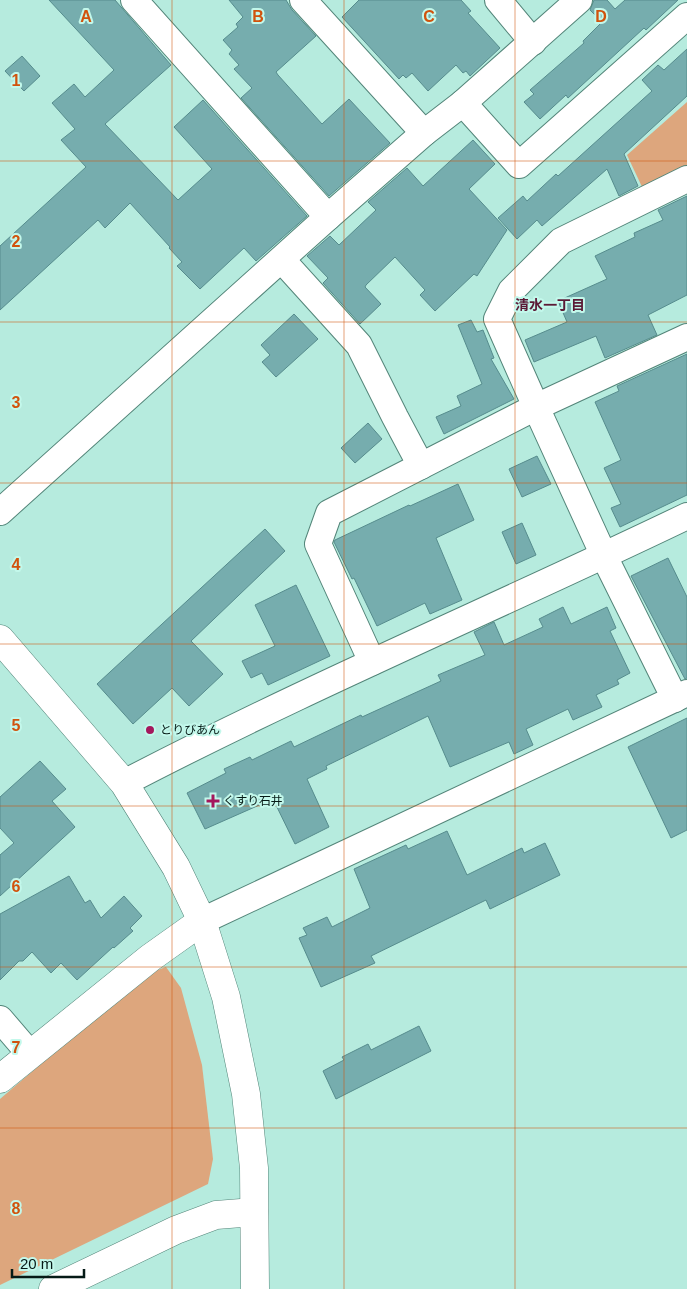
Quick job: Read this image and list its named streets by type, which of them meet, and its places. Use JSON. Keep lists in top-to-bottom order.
{
  "districts": ["清水一丁目"],
  "places": {
    "other": ["とりびあん"],
    "health": ["くすり石井"]
  },
  "scale_bar": "20 m",
  "grid": {
    "columns": [
      "A",
      "B",
      "C",
      "D"
    ],
    "rows": [
      "1",
      "2",
      "3",
      "4",
      "5",
      "6",
      "7",
      "8"
    ]
  }
}
